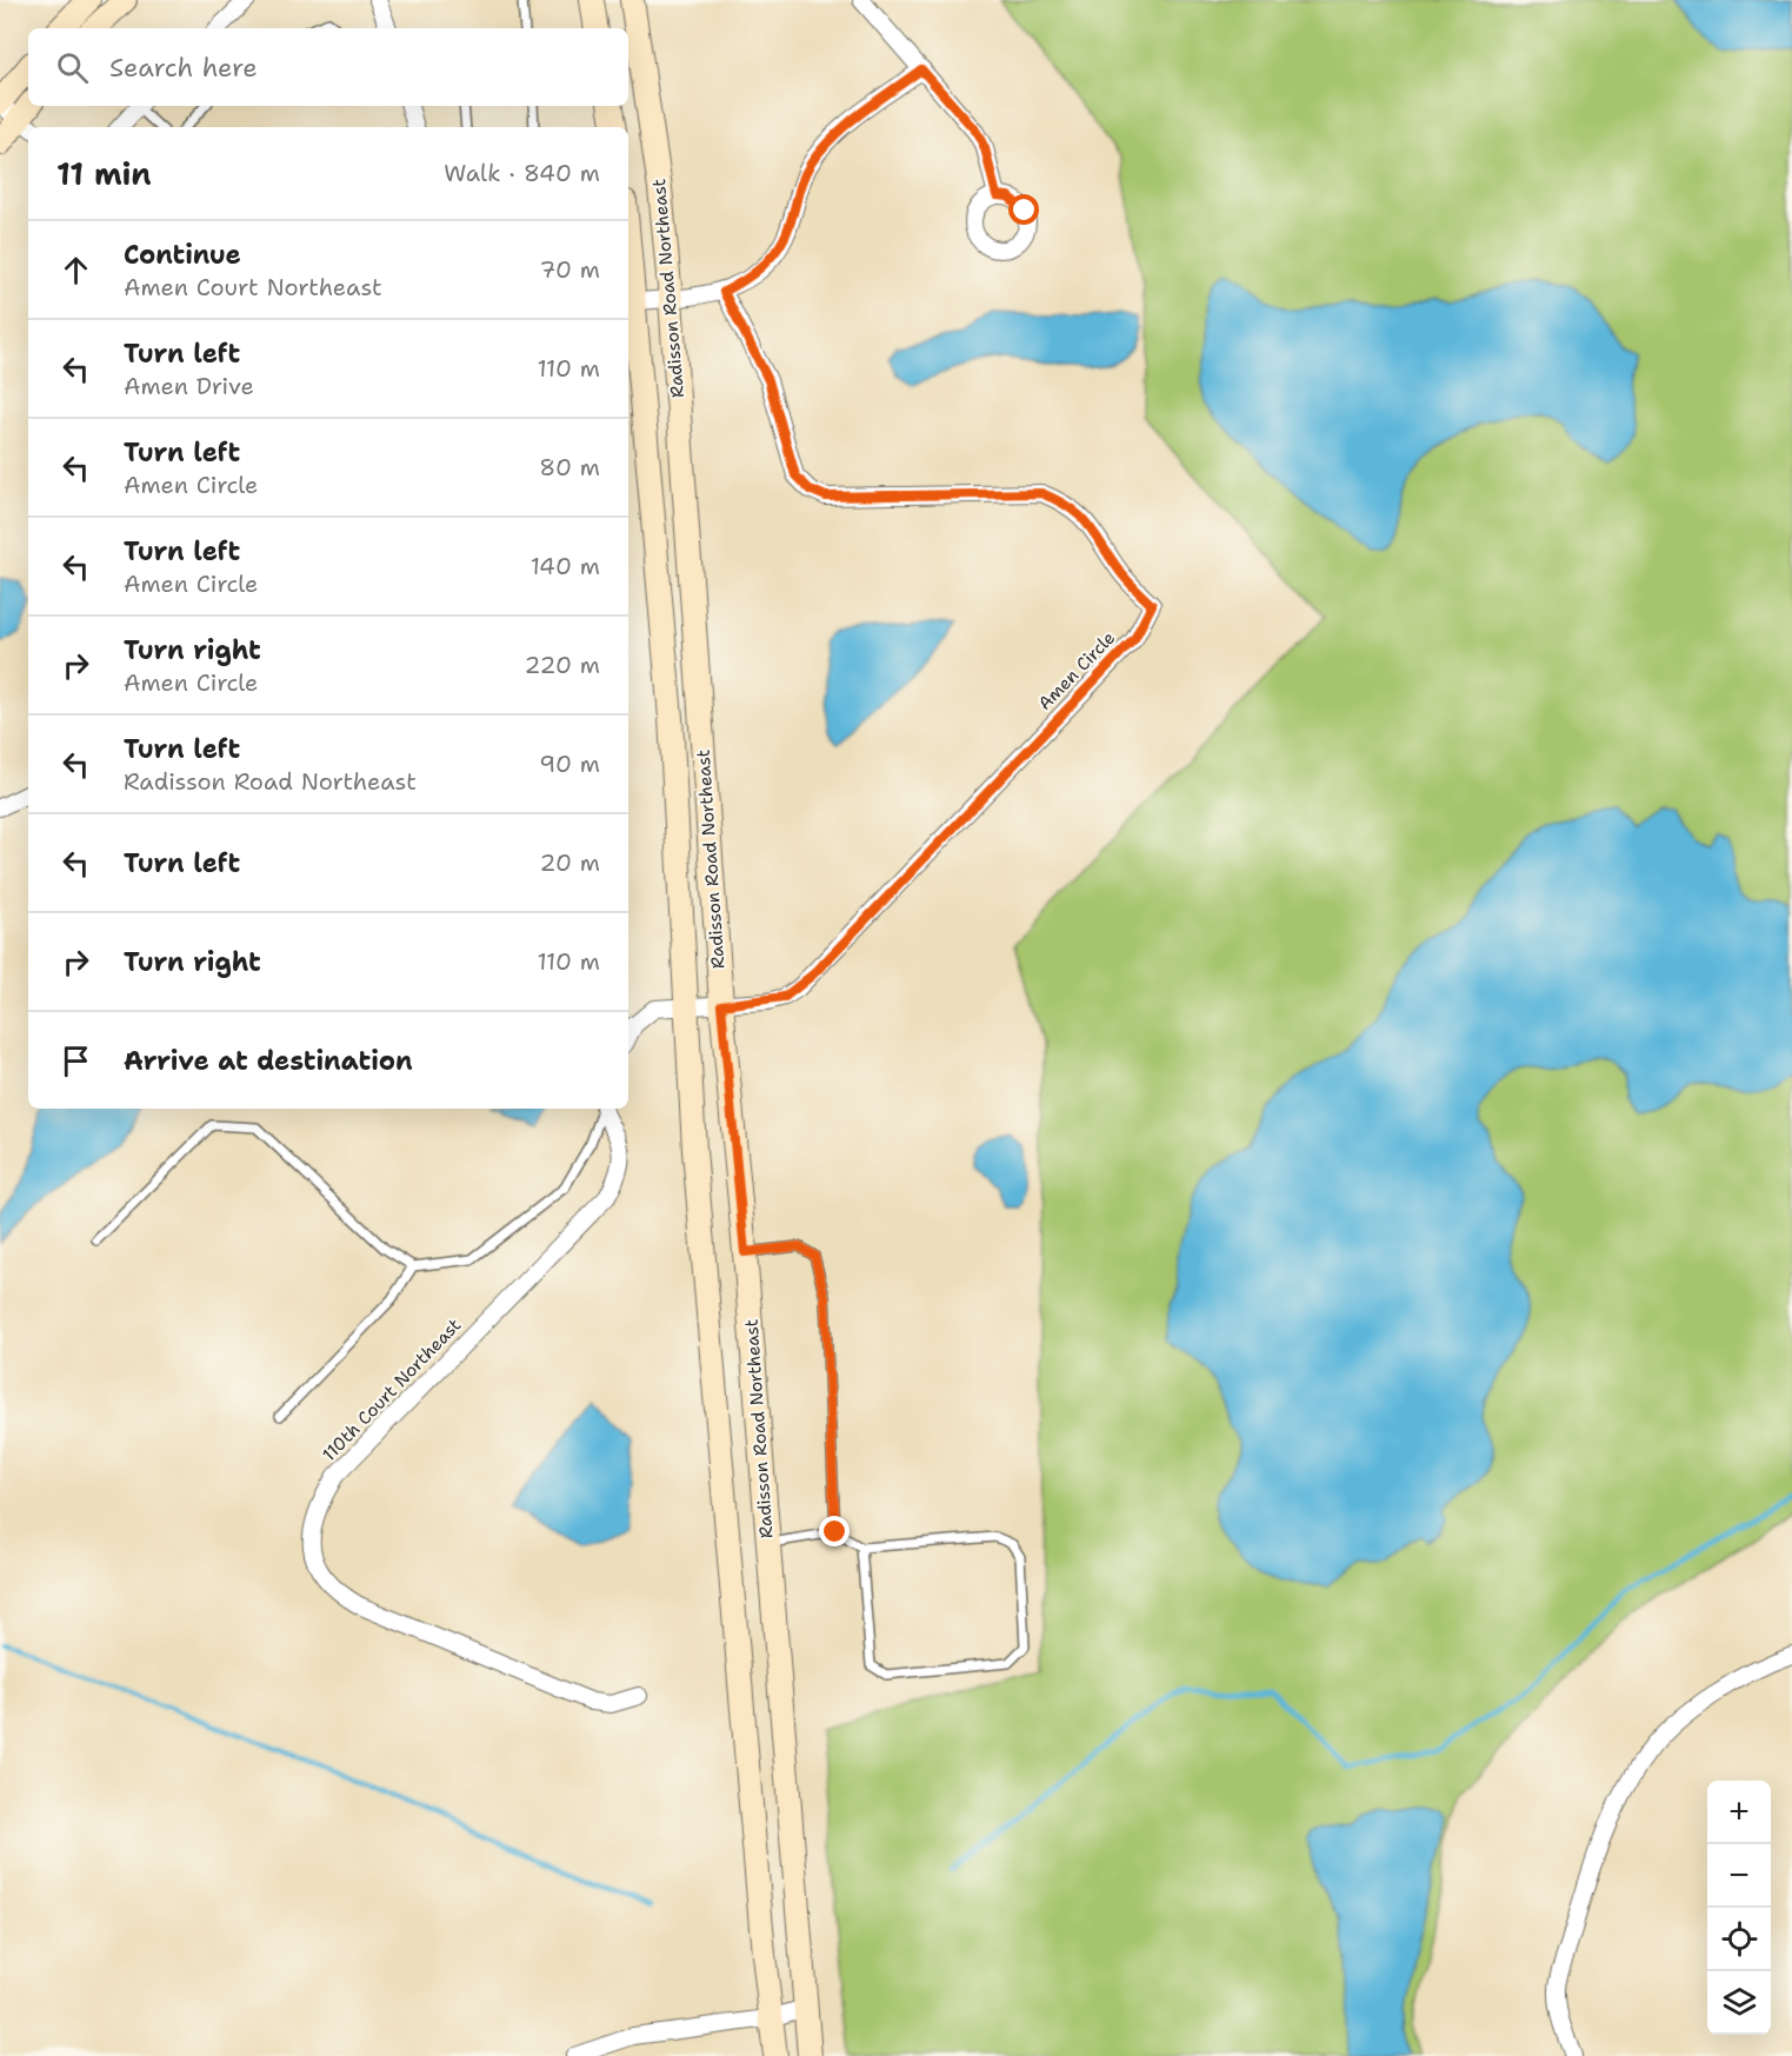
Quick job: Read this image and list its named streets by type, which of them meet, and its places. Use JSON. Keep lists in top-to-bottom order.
{
  "streets": {
    "main road": ["Radisson Road Northeast"],
    "street": ["Amen Circle", "110th Court Northeast"]
  },
  "crossings": [
    ["Radisson Road Northeast", "Amen Circle"]
  ],
  "page": {
    "search": "Search here",
    "heading": ["11 min", "Walk · 840 m"],
    "list": [
      ["Continue", "Amen Court Northeast", "70 m"],
      ["Turn left", "Amen Drive", "110 m"],
      ["Turn left", "Amen Circle", "80 m"],
      ["Turn left", "Amen Circle", "140 m"],
      ["Turn right", "Amen Circle", "220 m"],
      ["Turn left", "Radisson Road Northeast", "90 m"],
      ["Turn left", "20 m"],
      ["Turn right", "110 m"],
      "Arrive at destination"
    ],
    "map_buttons": ["+", "−"]
  }
}
